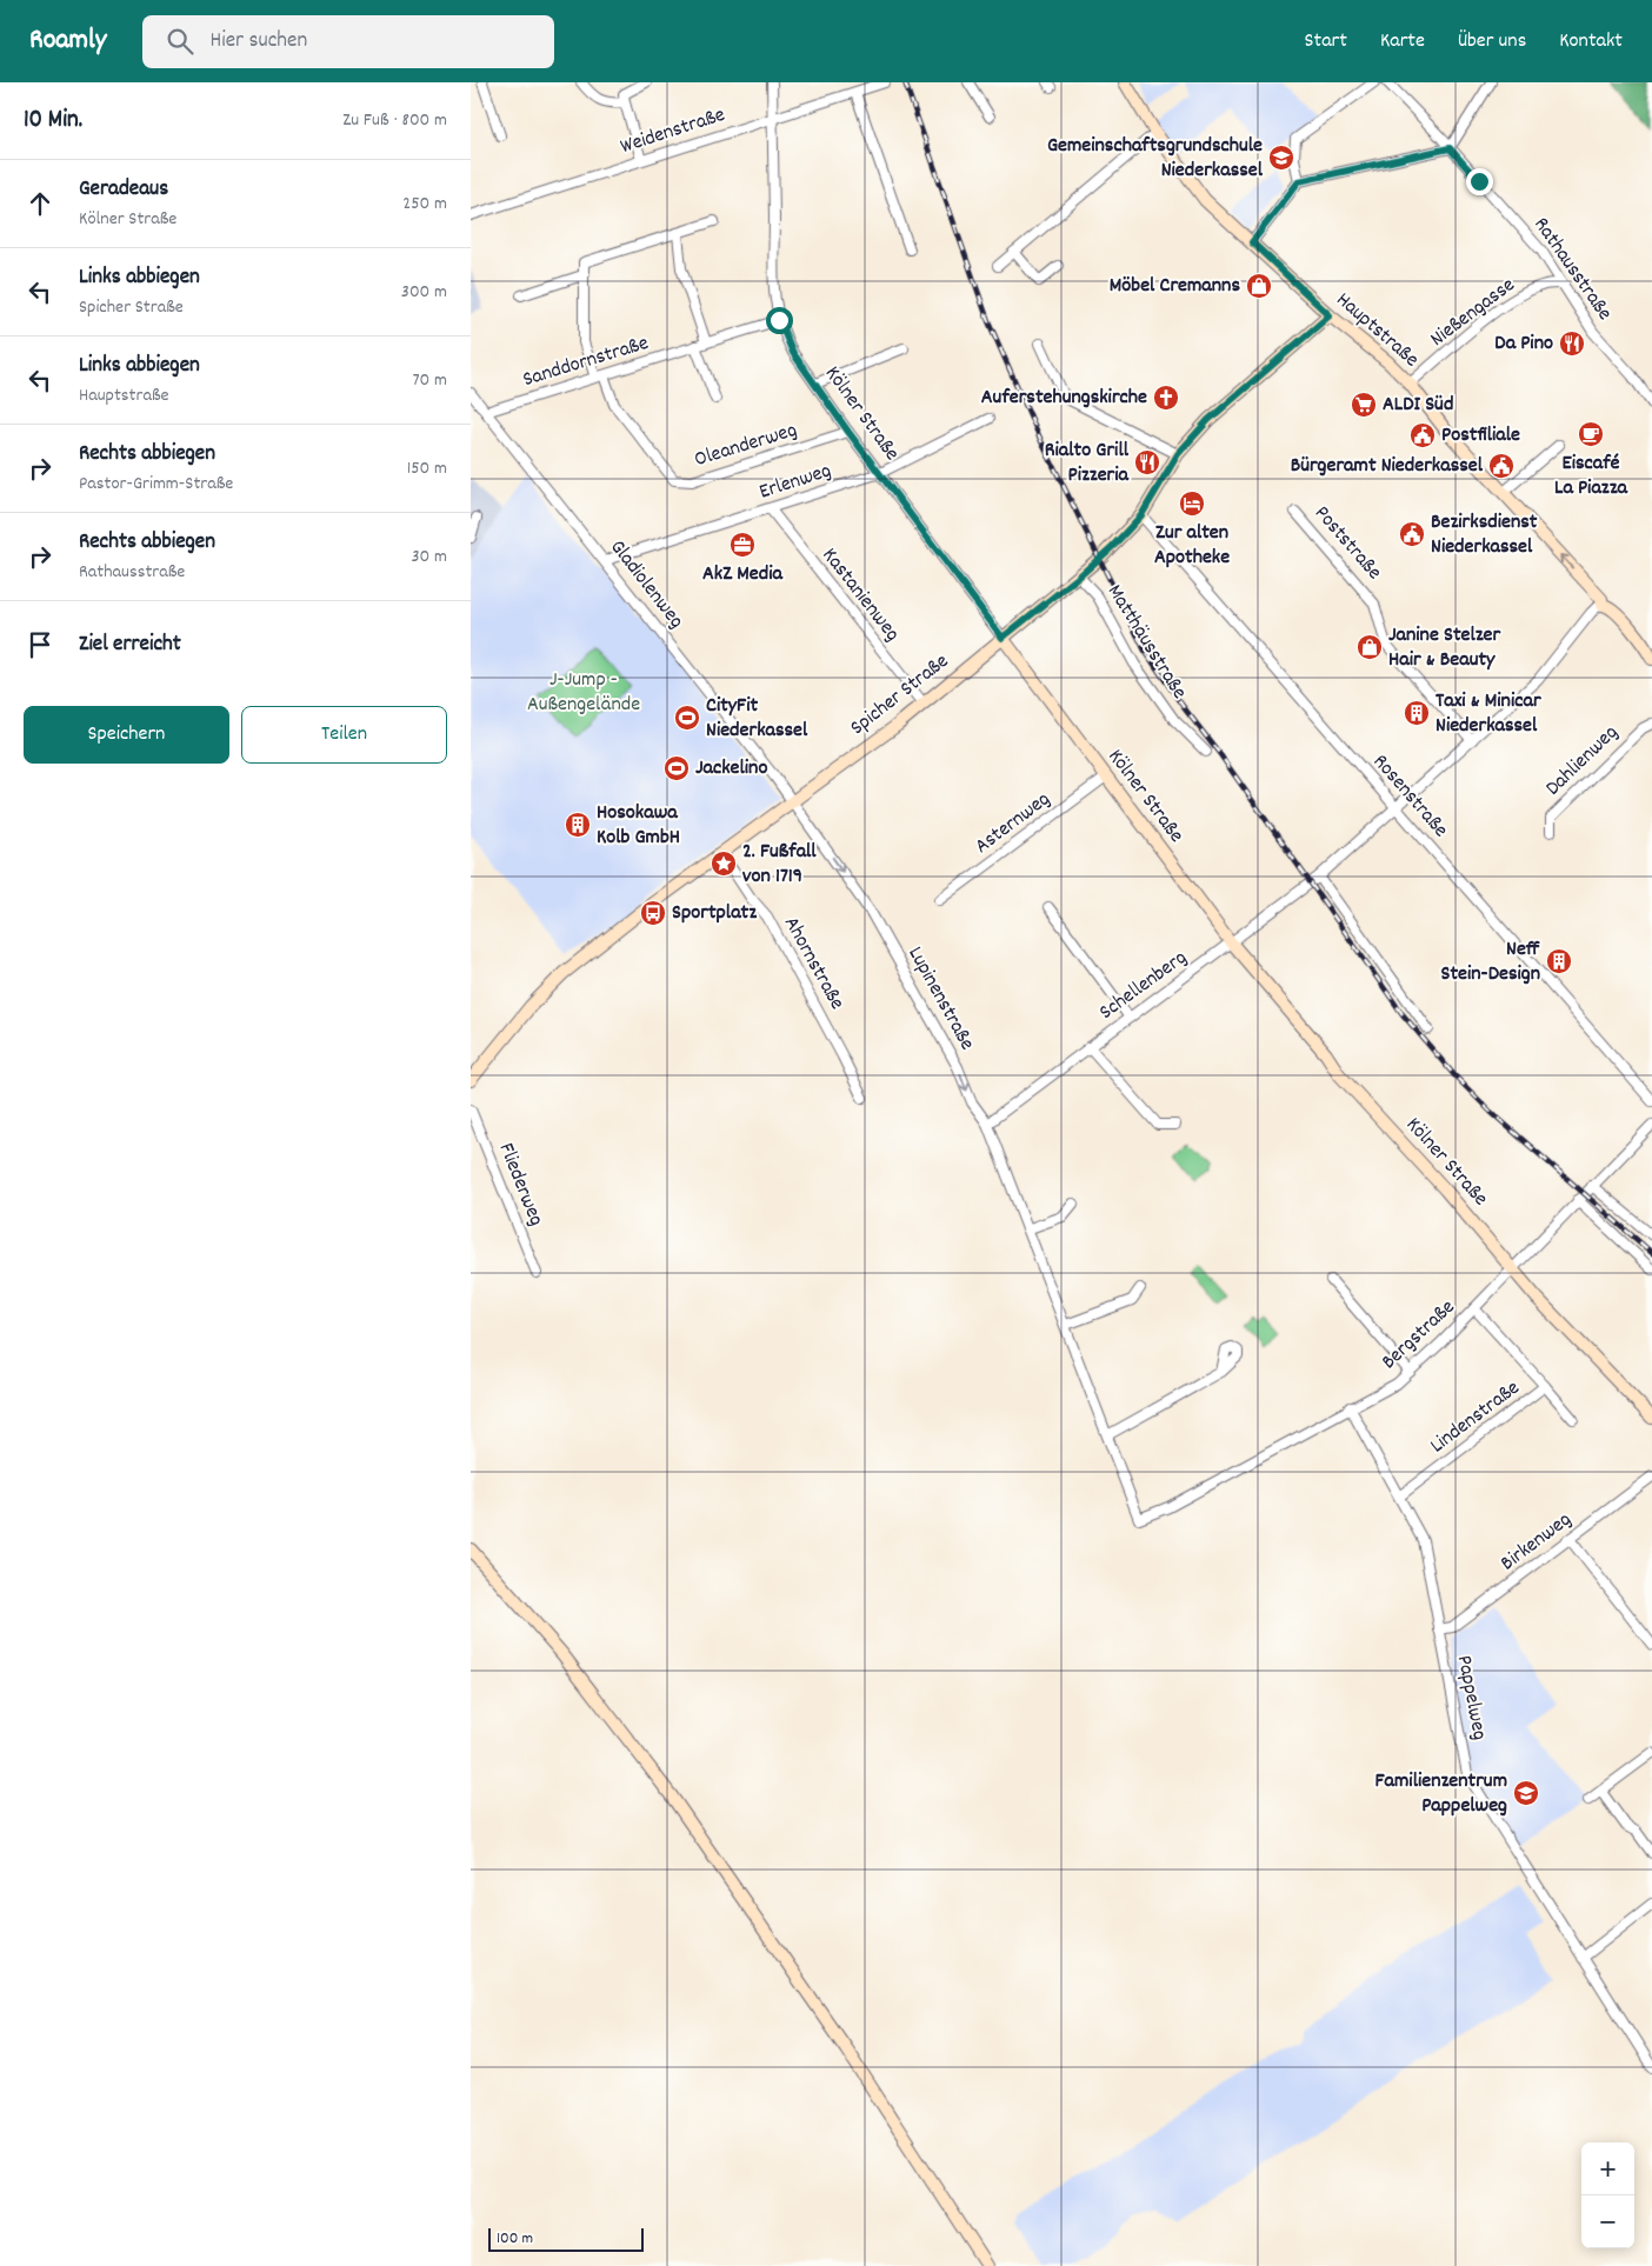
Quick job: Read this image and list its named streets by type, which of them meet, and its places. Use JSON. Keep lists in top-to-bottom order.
{
  "streets": {
    "street": [
      "Weidenstraße",
      "Rathausstraße",
      "Nießengasse",
      "Hauptstraße",
      "Sanddornstraße",
      "Kölner Straße",
      "Oleanderweg",
      "Erlenweg",
      "Poststraße",
      "Gladiolenweg",
      "Kastanienweg",
      "Matthäusstraße",
      "Spicher Straße",
      "Dahlienweg",
      "Rosenstraße",
      "Asternweg",
      "Ahornstraße",
      "Schellenberg",
      "Lupinenstraße",
      "Fliederweg",
      "Bergstraße",
      "Lindenstraße",
      "Birkenweg",
      "Pappelweg"
    ]
  },
  "crossings": [
    ["Weidenstraße", "Kölner Straße"],
    ["Rathausstraße", "Nießengasse"],
    ["Nießengasse", "Hauptstraße"],
    ["Hauptstraße", "Spicher Straße"],
    ["Hauptstraße", "Schellenberg"],
    ["Sanddornstraße", "Kölner Straße"],
    ["Sanddornstraße", "Oleanderweg"],
    ["Sanddornstraße", "Gladiolenweg"],
    ["Kölner Straße", "Oleanderweg"],
    ["Kölner Straße", "Erlenweg"],
    ["Kölner Straße", "Spicher Straße"],
    ["Kölner Straße", "Asternweg"],
    ["Kölner Straße", "Schellenberg"],
    ["Kölner Straße", "Bergstraße"],
    ["Erlenweg", "Gladiolenweg"],
    ["Erlenweg", "Kastanienweg"],
    ["Poststraße", "Schellenberg"],
    ["Gladiolenweg", "Spicher Straße"],
    ["Gladiolenweg", "Lupinenstraße"],
    ["Kastanienweg", "Spicher Straße"],
    ["Matthäusstraße", "Spicher Straße"],
    ["Spicher Straße", "Rosenstraße"],
    ["Spicher Straße", "Ahornstraße"],
    ["Spicher Straße", "Lupinenstraße"],
    ["Rosenstraße", "Schellenberg"],
    ["Schellenberg", "Lupinenstraße"],
    ["Lupinenstraße", "Bergstraße"],
    ["Bergstraße", "Lindenstraße"],
    ["Bergstraße", "Pappelweg"],
    ["Lindenstraße", "Pappelweg"],
    ["Birkenweg", "Pappelweg"]
  ],
  "one_way": ["Lupinenstraße"],
  "parks": ["J-Jump - Außengelände"],
  "places": {
    "school or university": ["Gemeinschaftsgrundschule Niederkassel", "Familienzentrum Pappelweg"],
    "shop": ["Möbel Cremanns", "Janine Stelzer Hair & Beauty"],
    "restaurant": ["Da Pino", "Rialto Grill Pizzeria"],
    "church": ["Auferstehungskirche"],
    "supermarket": ["ALDI Süd"],
    "cafe": ["Eiscafé La Piazza"],
    "public building": ["Postfiliale", "Bürgeramt Niederkassel", "Bezirksdienst Niederkassel"],
    "hotel": ["Zur alten Apotheke"],
    "office": ["AkZ Media"],
    "building": ["Taxi & Minicar Niederkassel", "Hosokawa Kolb GmbH", "Neff Stein-Design"],
    "sports": ["CityFit Niederkassel", "Jackelino"],
    "place": ["2. Fußfall von 1719"],
    "bus stop": ["Sportplatz"]
  },
  "scale_bar": "100 m",
  "page": {
    "header": "Roamly",
    "search": "Hier suchen",
    "nav": [
      "Start",
      "Karte",
      "Über uns",
      "Kontakt"
    ],
    "heading": ["10 Min.", "Zu Fuß · 800 m"],
    "list": [
      ["Geradeaus", "Kölner Straße", "250 m"],
      ["Links abbiegen", "Spicher Straße", "300 m"],
      ["Links abbiegen", "Hauptstraße", "70 m"],
      ["Rechts abbiegen", "Pastor-Grimm-Straße", "150 m"],
      ["Rechts abbiegen", "Rathausstraße", "30 m"],
      "Ziel erreicht"
    ],
    "buttons": ["Speichern", "Teilen"],
    "map_buttons": ["+", "−"],
    "scale": "100 m"
  }
}
